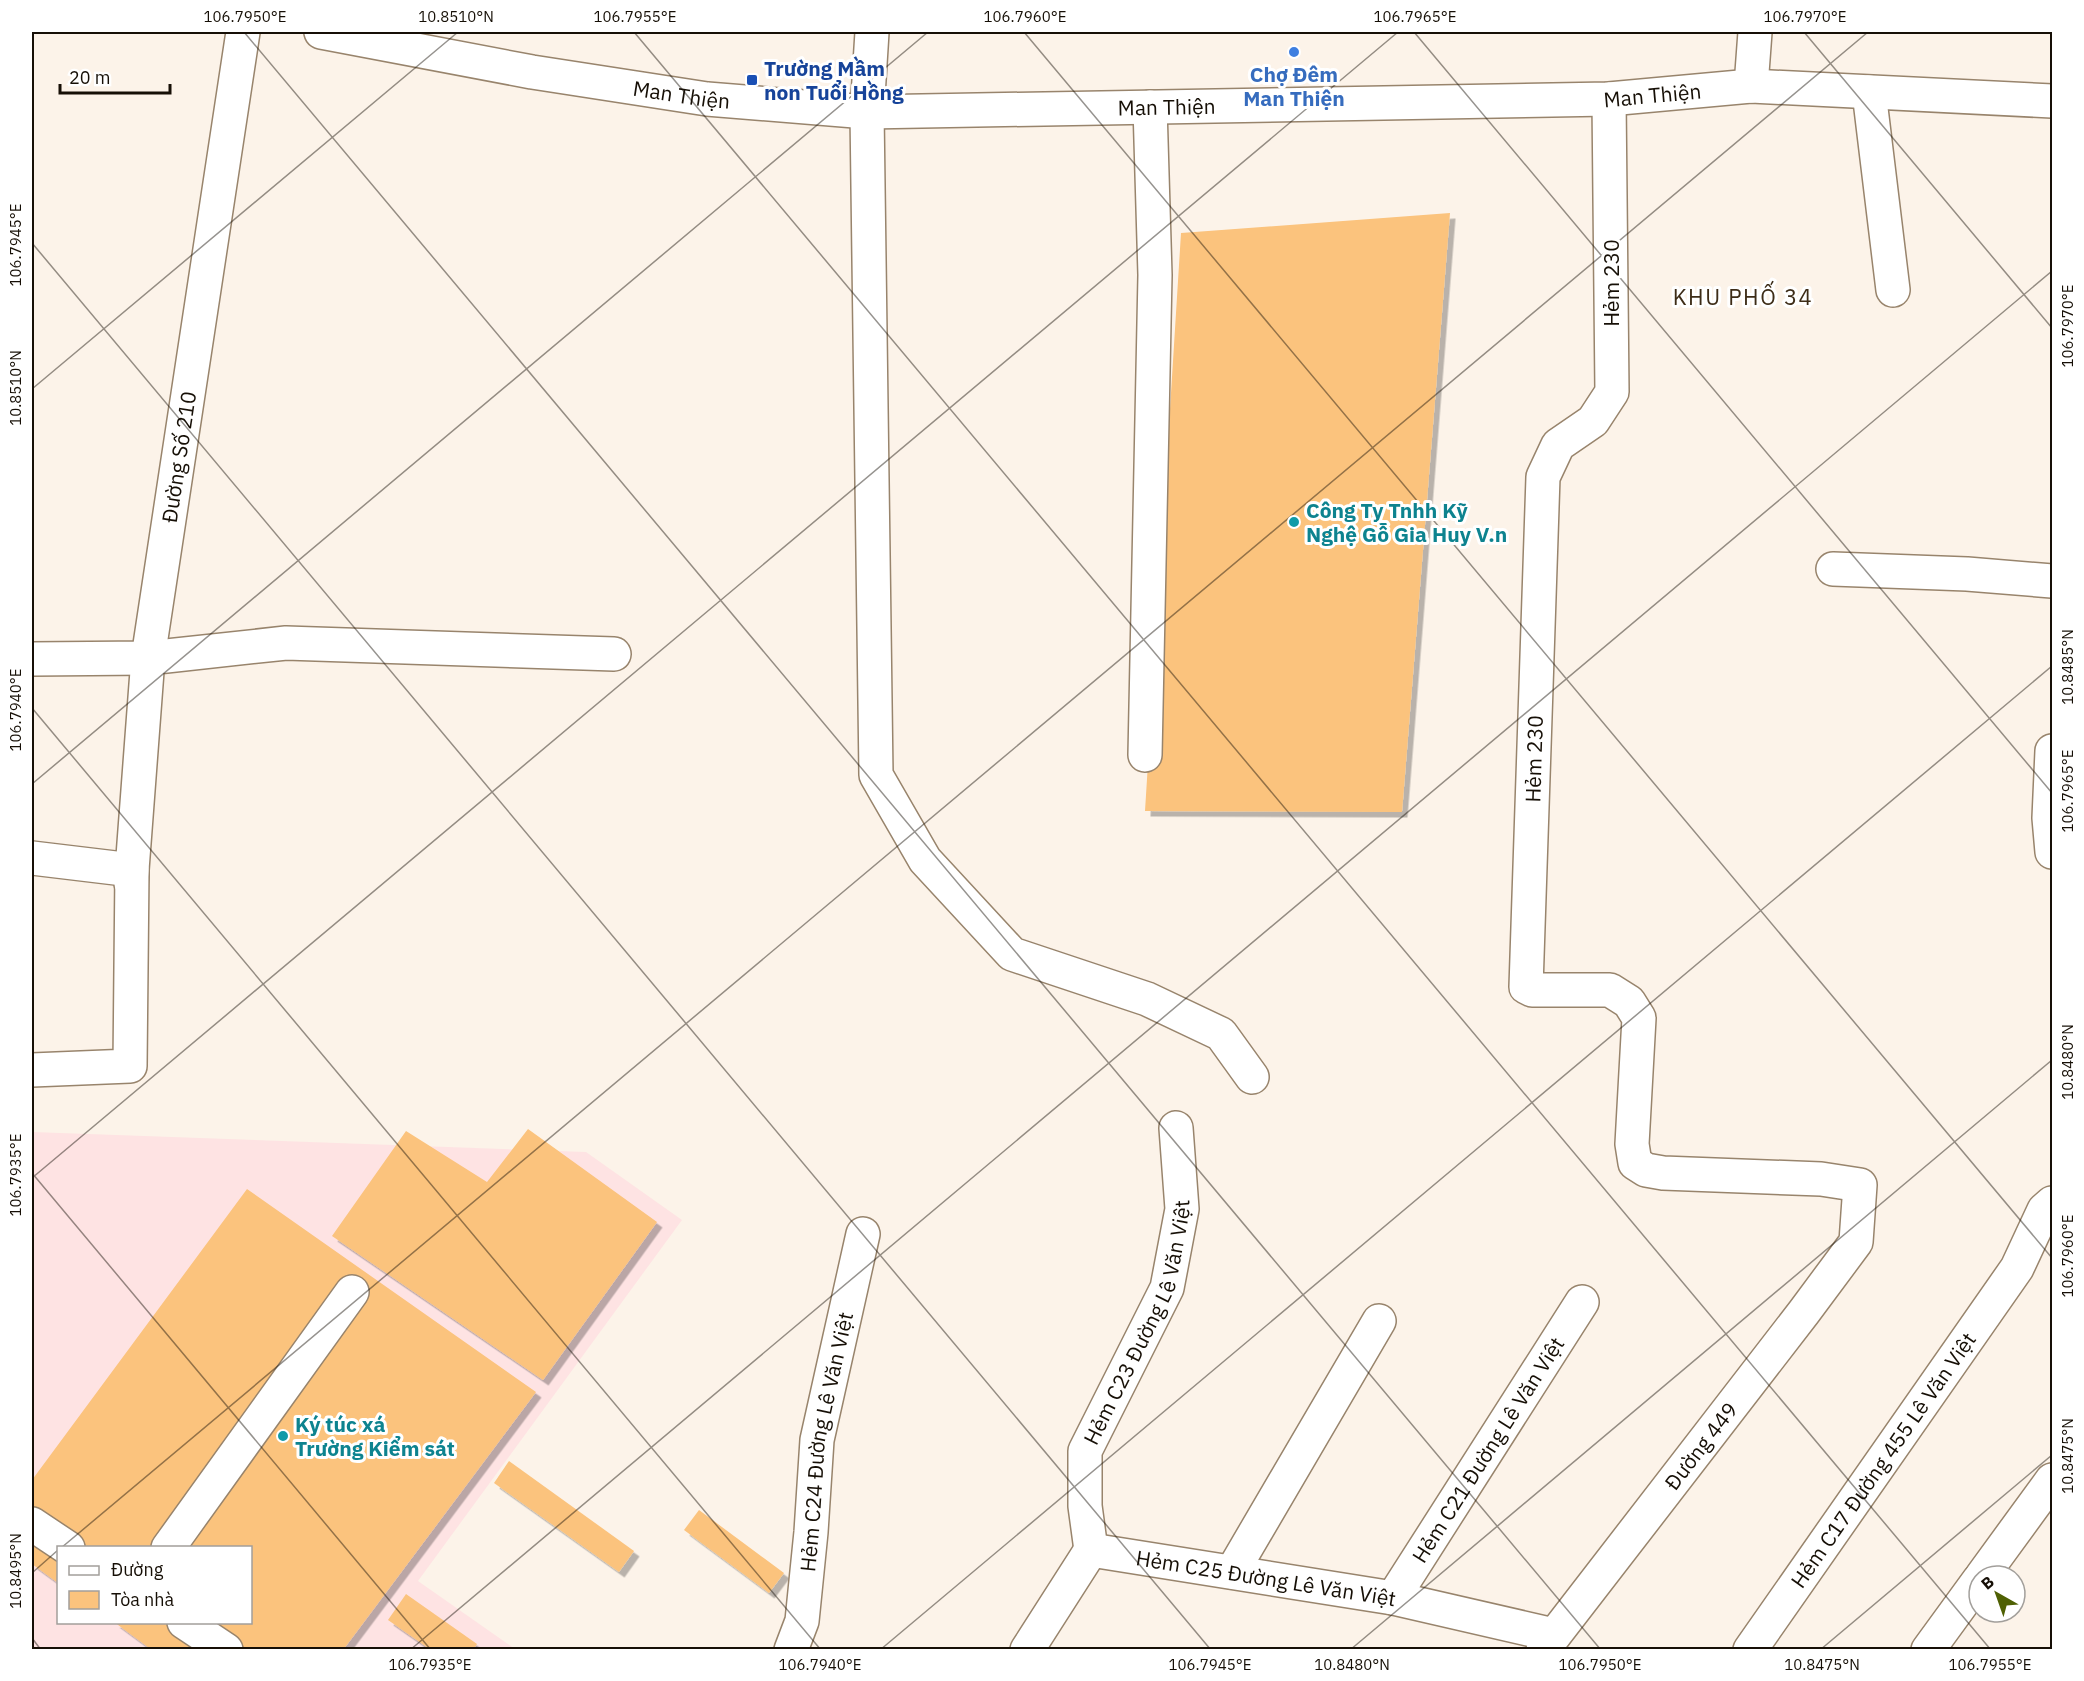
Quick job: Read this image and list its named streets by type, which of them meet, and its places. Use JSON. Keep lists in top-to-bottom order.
{
  "streets": {
    "street": [
      "Man Thiện",
      "Hẻm 230",
      "Đường Số 210",
      "Hẻm C23 Đường Lê Văn Việt",
      "Hẻm C24 Đường Lê Văn Việt",
      "Đường 449",
      "Hẻm C21 Đường Lê Văn Việt",
      "Hẻm C17 Đường 455 Lê Văn Việt",
      "Hẻm C25 Đường Lê Văn Việt"
    ]
  },
  "crossings": [
    ["Man Thiện", "Hẻm 230"],
    ["Hẻm 230", "Đường 449"],
    ["Hẻm C23 Đường Lê Văn Việt", "Hẻm C25 Đường Lê Văn Việt"],
    ["Đường 449", "Hẻm C25 Đường Lê Văn Việt"],
    ["Hẻm C21 Đường Lê Văn Việt", "Hẻm C25 Đường Lê Văn Việt"]
  ],
  "districts": ["KHU PHỐ 34"],
  "places": {
    "other": ["Chợ Đêm Man Thiện", "Công Ty Tnhh Kỹ Nghệ Gỗ Gia Huy V.n", "Ký túc xá Trường Kiểm sát"],
    "transit": ["Trường Mầm non Tuổi Hồng"]
  },
  "legend": ["Đường", "Tòa nhà"],
  "scale_bar": "20 m",
  "north": "top left",
  "coordinates": [
    "106.7950°E",
    "10.8510°N",
    "106.7955°E",
    "106.7960°E",
    "106.7965°E",
    "106.7970°E",
    "106.7945°E",
    "10.8485°N",
    "106.7940°E",
    "10.8480°N",
    "106.7935°E",
    "10.8475°N",
    "10.8495°N"
  ]
}
